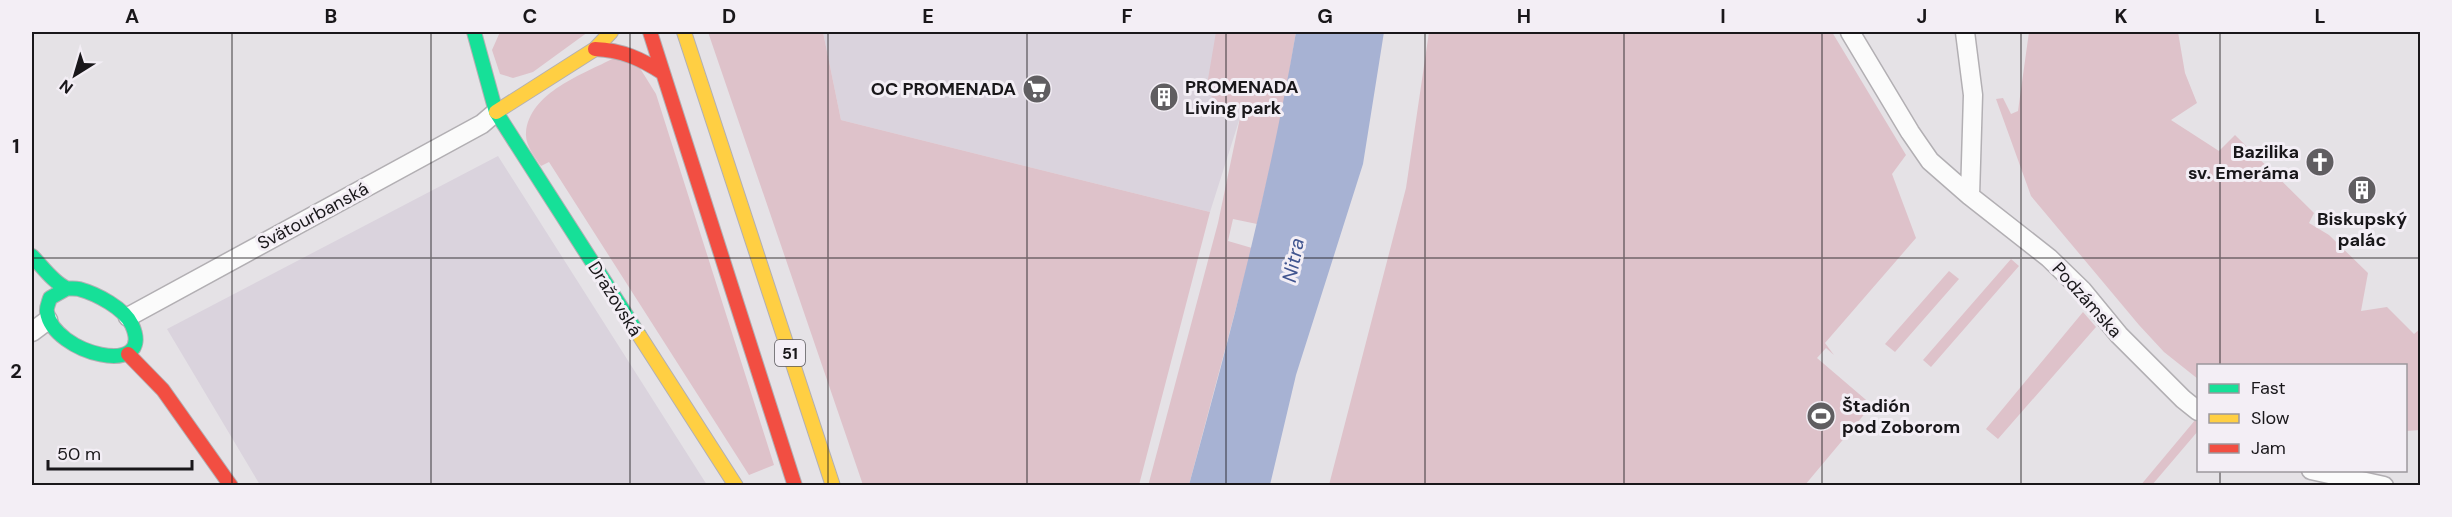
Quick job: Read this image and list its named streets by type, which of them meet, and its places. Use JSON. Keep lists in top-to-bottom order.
{
  "streets": {
    "main road": ["Dražovská", "51"],
    "street": ["Svätourbanská", "Podzámska"]
  },
  "crossings": [
    ["Svätourbanská", "Dražovská"]
  ],
  "water": ["Nitra"],
  "places": {
    "supermarket": ["OC PROMENADA"],
    "building": ["PROMENADA Living park", "Biskupský palác"],
    "church": ["Bazilika sv. Emeráma"],
    "sports": ["Štadión pod Zoborom"]
  },
  "legend": ["Fast", "Slow", "Jam"],
  "scale_bar": "50 m",
  "north": "bottom left",
  "grid": {
    "columns": [
      "A",
      "B",
      "C",
      "D",
      "E",
      "F",
      "G",
      "H",
      "I",
      "J",
      "K",
      "L"
    ],
    "rows": ["1", "2"]
  }
}
